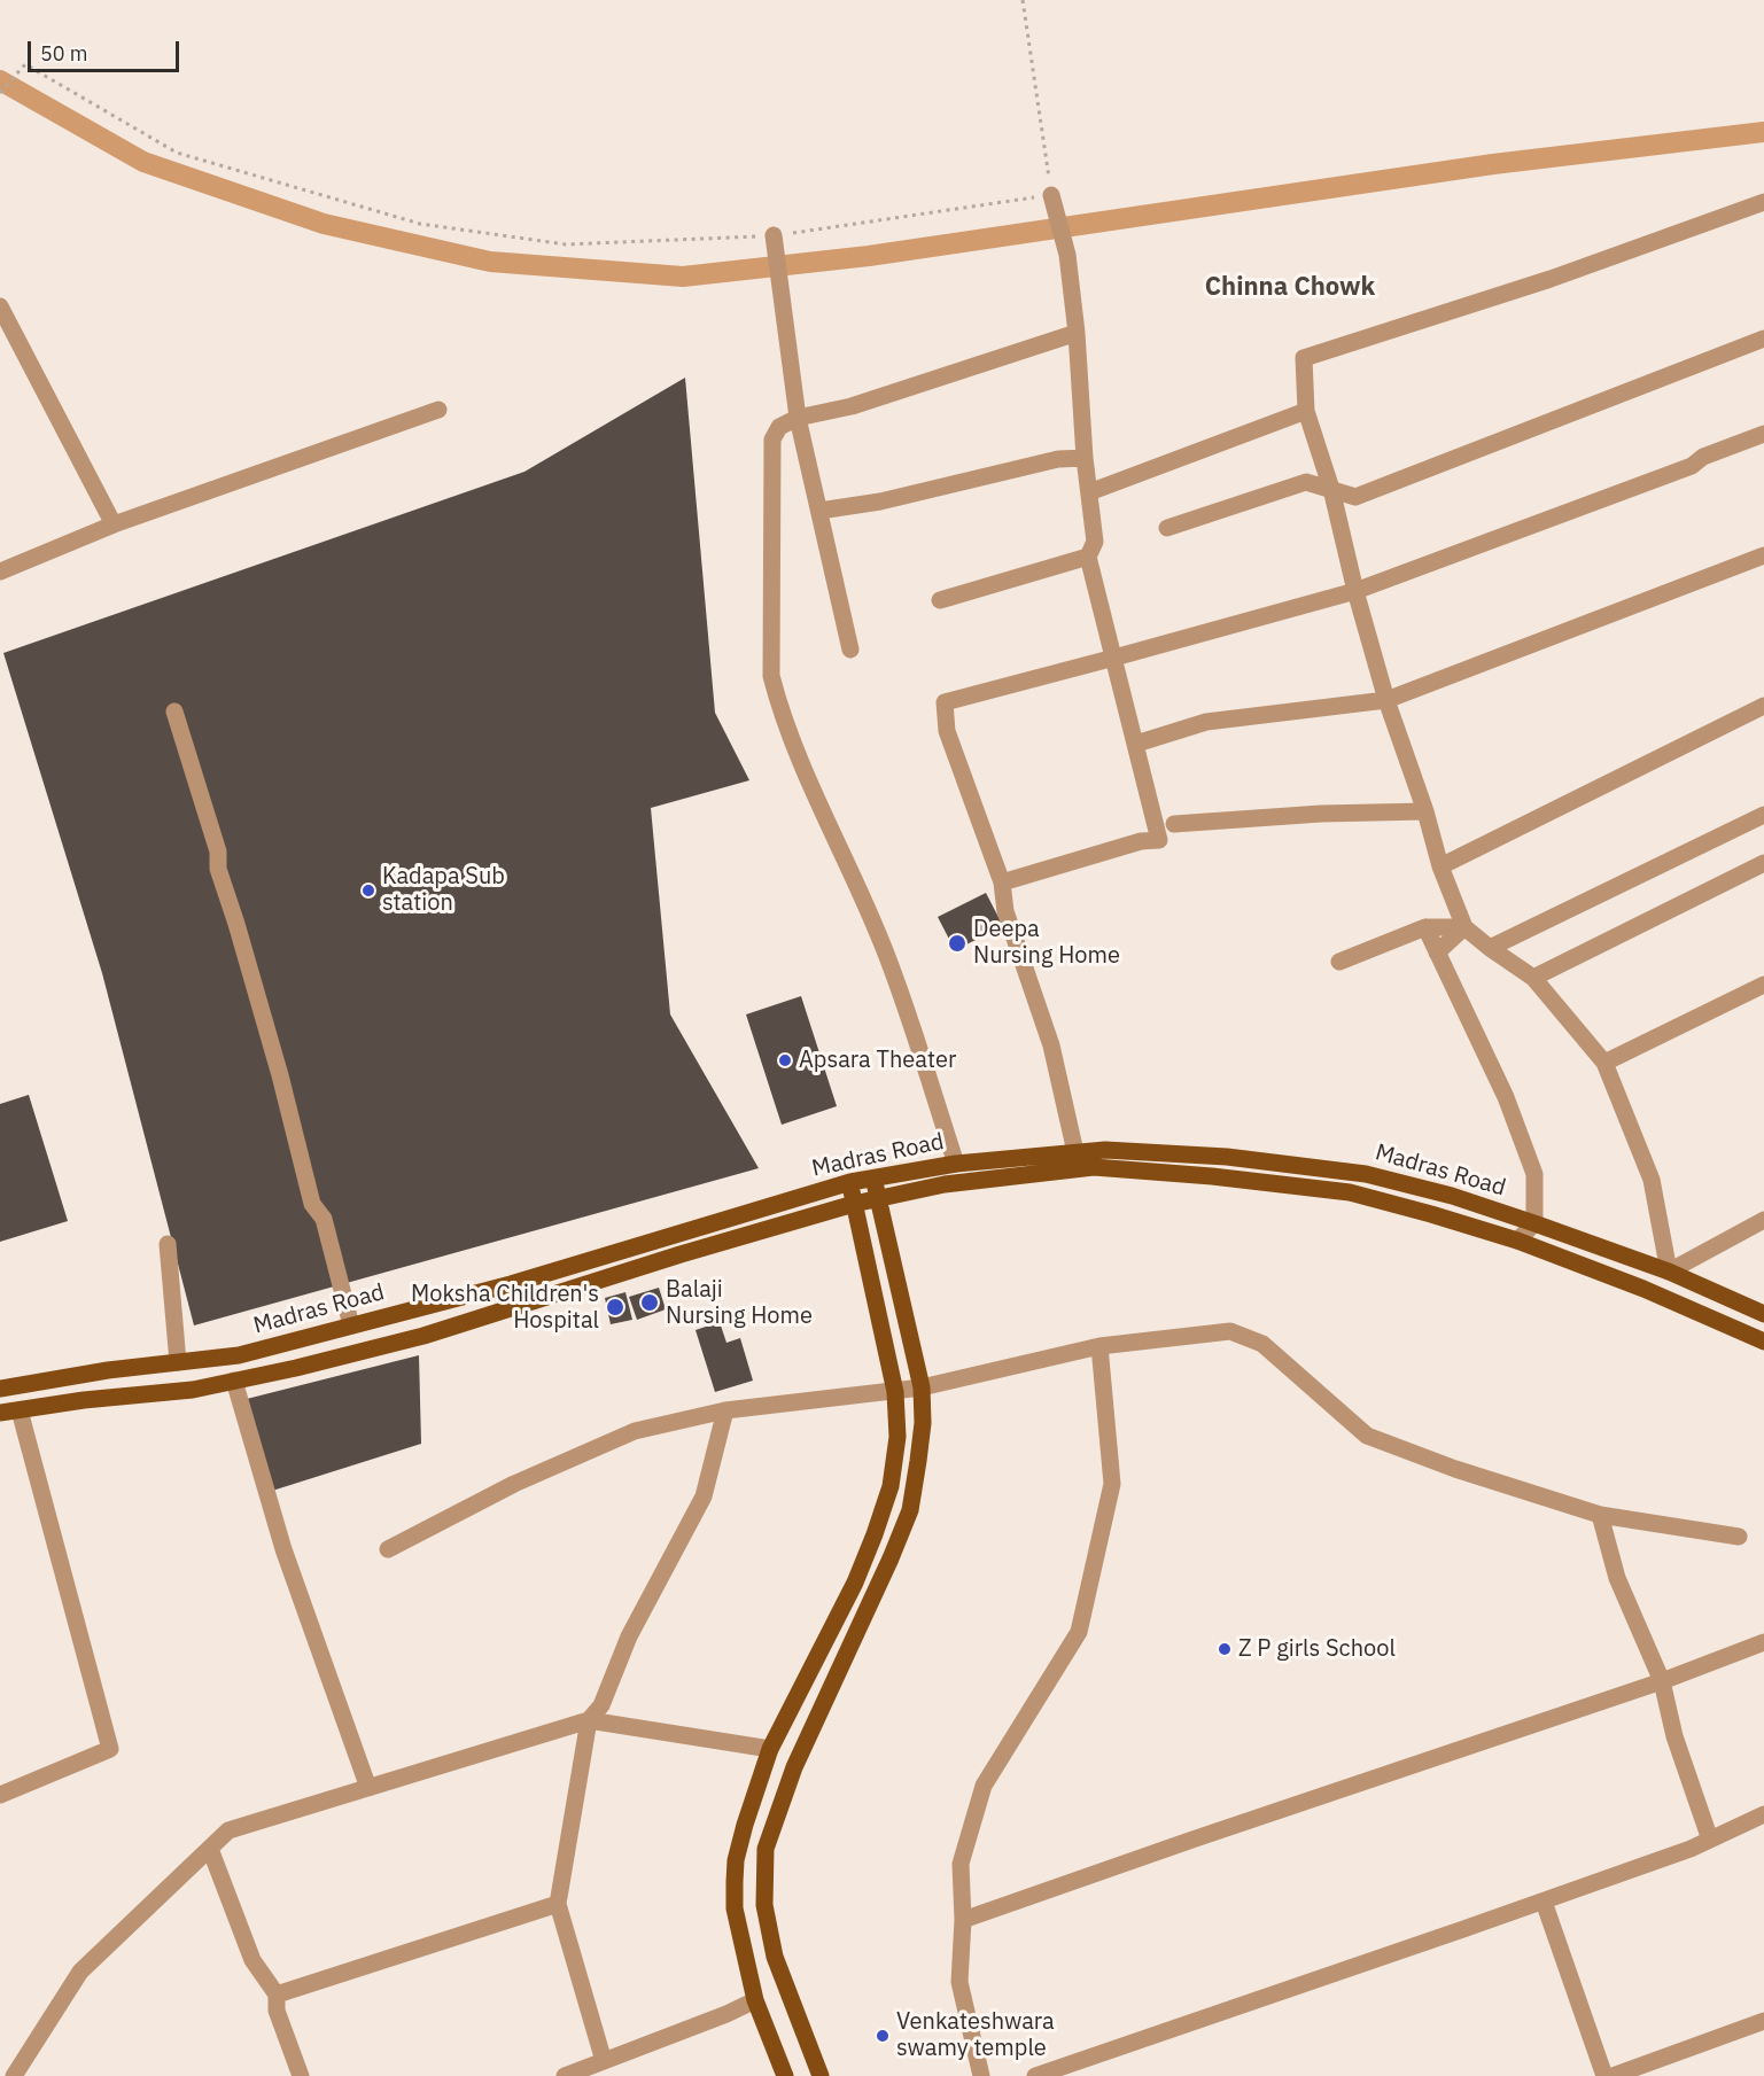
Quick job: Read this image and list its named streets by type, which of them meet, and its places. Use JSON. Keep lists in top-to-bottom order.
{
  "streets": {
    "main road": ["Madras Road"]
  },
  "districts": ["Chinna Chowk"],
  "places": [
    "Kadapa Sub station",
    "Deepa Nursing Home",
    "Apsara Theater",
    "Balaji Nursing Home",
    "Moksha Children's Hospital",
    "Z P girls School",
    "Venkateshwara swamy temple"
  ],
  "scale_bar": "50 m"
}
